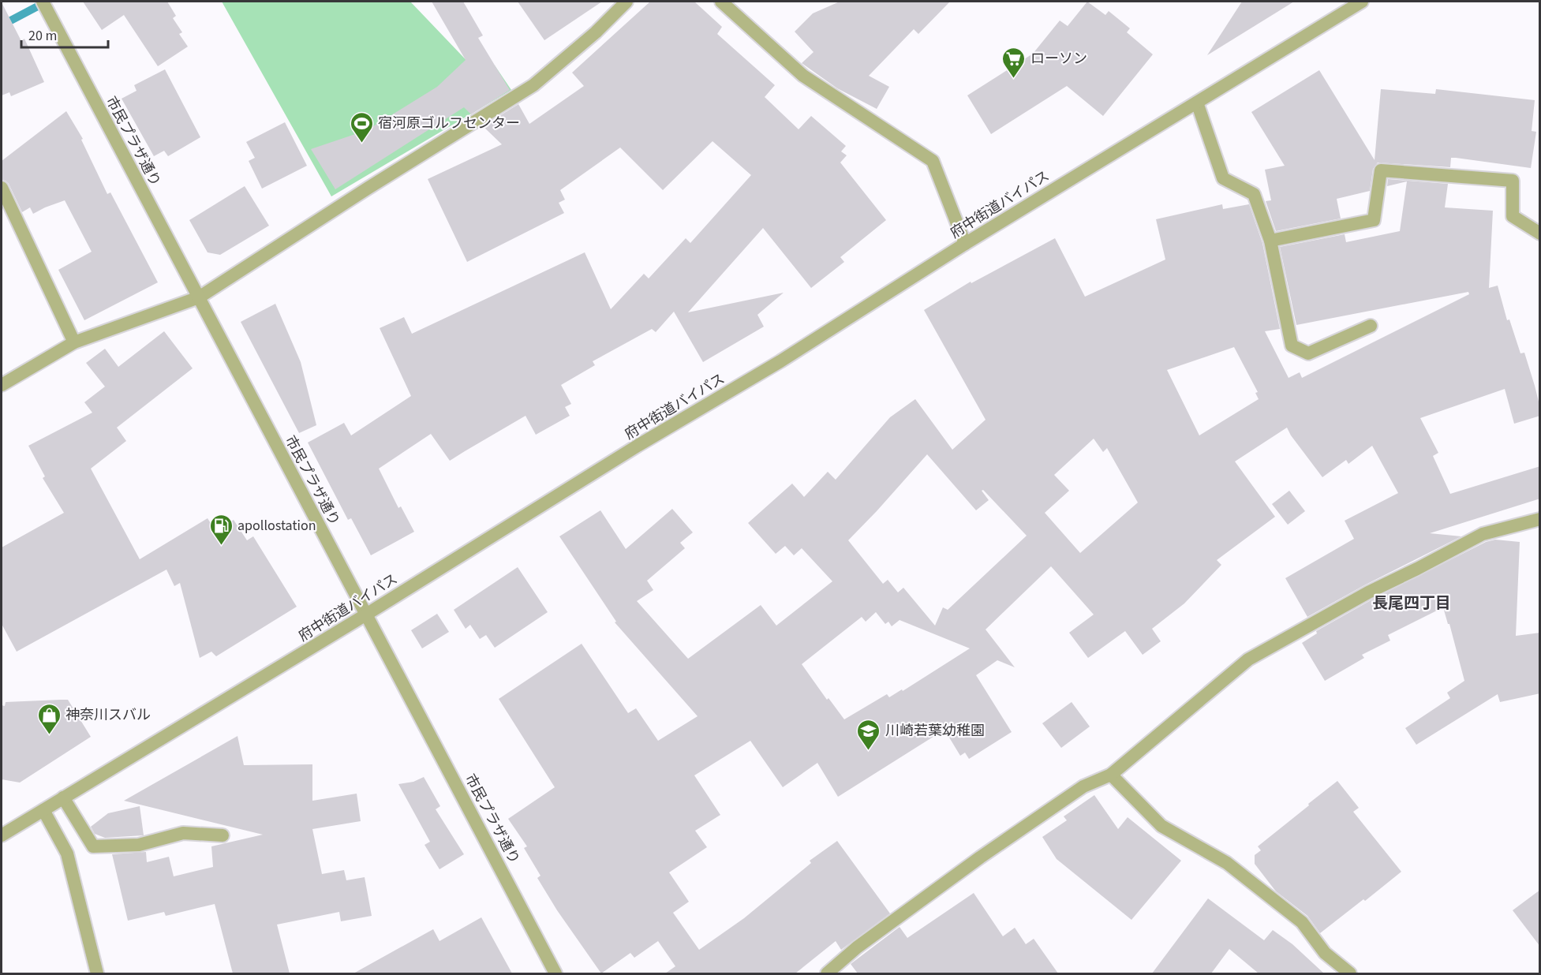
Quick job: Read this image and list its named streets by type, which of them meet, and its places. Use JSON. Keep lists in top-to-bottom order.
{
  "streets": {
    "street": ["市民プラザ通り", "府中街道バイパス"]
  },
  "crossings": [
    ["市民プラザ通り", "府中街道バイパス"]
  ],
  "districts": ["長尾四丁目"],
  "places": {
    "supermarket": ["ローソン"],
    "sports": ["宿河原ゴルフセンター"],
    "fuel station": ["apollostation"],
    "shop": ["神奈川スバル"],
    "school or university": ["川崎若葉幼稚園"]
  },
  "scale_bar": "20 m"
}
